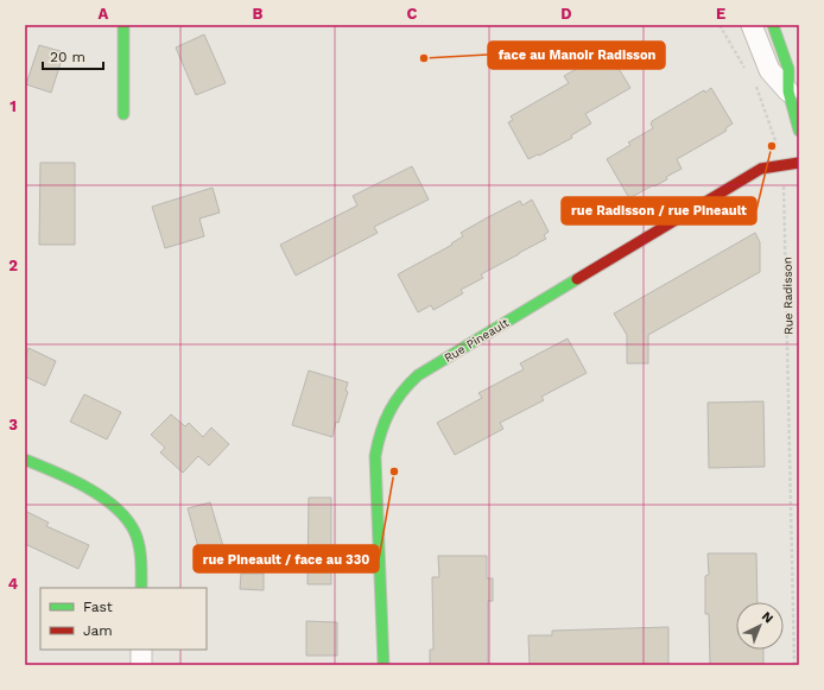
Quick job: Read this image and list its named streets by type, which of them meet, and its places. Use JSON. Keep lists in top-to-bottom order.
{
  "streets": {
    "street": ["Rue Pineault"],
    "path": ["Rue Radisson"]
  },
  "places": ["face au Manoir Radisson", "rue Radisson / rue Pineault", "rue Pineault / face au 330"],
  "legend": ["Fast", "Jam"],
  "scale_bar": "20 m",
  "north": "top right",
  "grid": {
    "columns": [
      "A",
      "B",
      "C",
      "D",
      "E"
    ],
    "rows": [
      "1",
      "2",
      "3",
      "4"
    ]
  }
}
